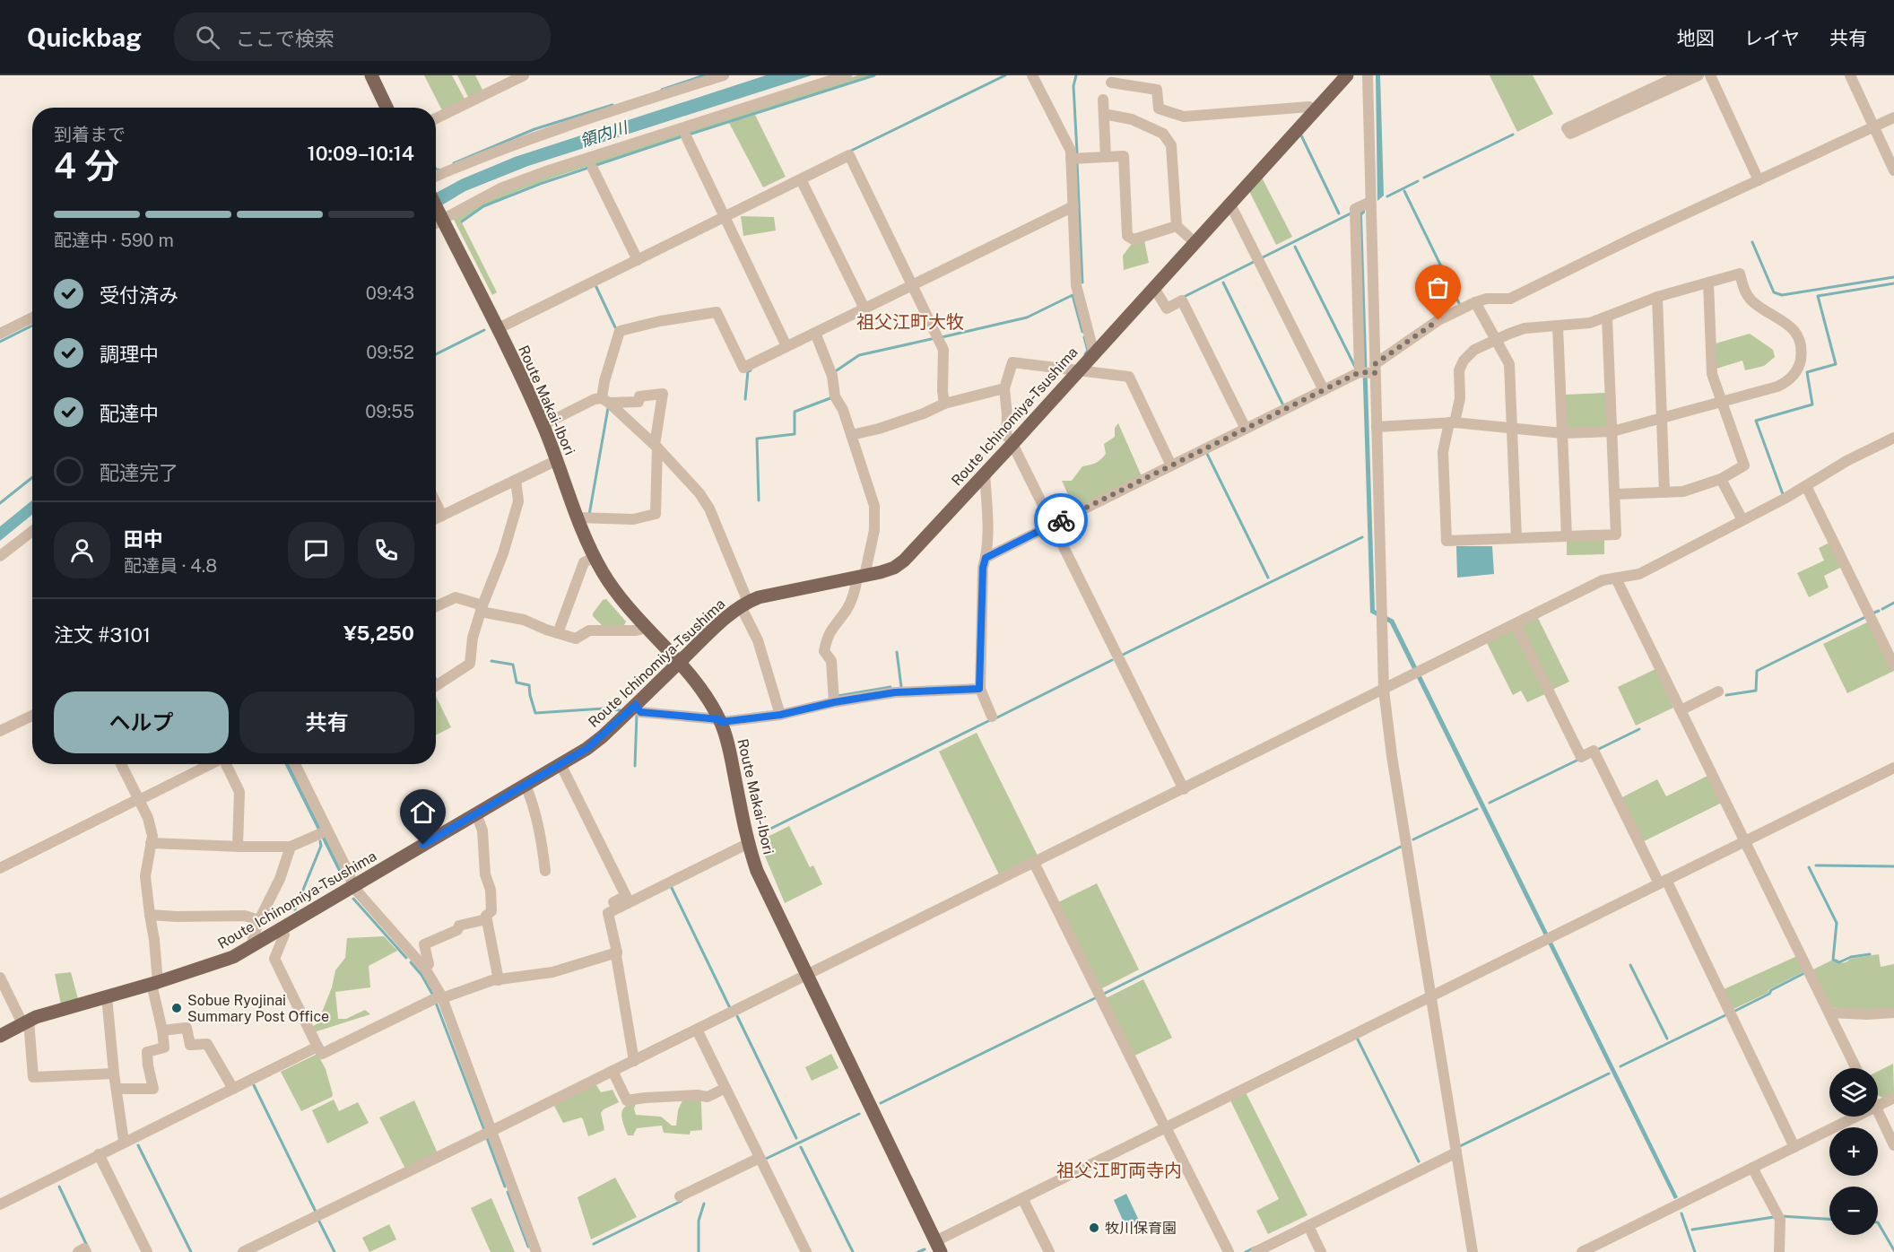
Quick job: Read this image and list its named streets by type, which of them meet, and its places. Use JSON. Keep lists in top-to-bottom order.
{
  "streets": {
    "main road": ["Route Makai-Ibori", "Route Ichinomiya-Tsushima"]
  },
  "crossings": [
    ["Route Makai-Ibori", "Route Ichinomiya-Tsushima"]
  ],
  "districts": ["祖父江町大牧", "祖父江町両寺内"],
  "water": ["領内川"],
  "places": ["Sobue Ryojinai Summary Post Office", "牧川保育園"],
  "page": {
    "header": "Quickbag",
    "search": "ここで検索",
    "nav": ["地図", "レイヤ", "共有"],
    "heading": ["4 分", "到着まで", "10:09–10:14"],
    "panel": [
      "田中",
      "配達員 · 4.8",
      "注文 #3101",
      "¥5,250"
    ],
    "bar": "配達中 · 590 m",
    "list": [
      ["受付済み", "09:43"],
      ["調理中", "09:52"],
      ["配達中", "09:55"],
      "配達完了"
    ],
    "buttons": ["ヘルプ", "共有"],
    "map_buttons": ["+", "−"]
  }
}
